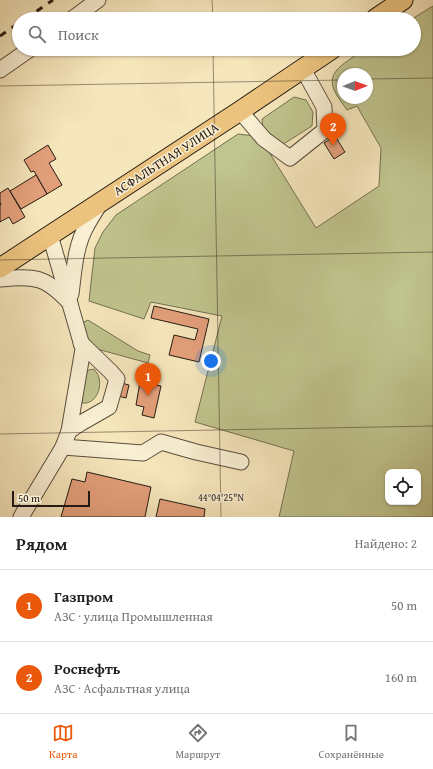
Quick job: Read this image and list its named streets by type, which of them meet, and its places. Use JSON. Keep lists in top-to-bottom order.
{
  "streets": {
    "main road": ["АСФАЛЬТНАЯ УЛИЦА"]
  },
  "scale_bar": "50 m",
  "north": "right",
  "page": {
    "search": "Поиск",
    "pins": ["2", "1"],
    "scale": "50 m",
    "heading": ["Рядом", "Найдено: 2"],
    "list": [
      {
        "mark": "1",
        "name": "Газпром",
        "note": "АЗС · улица Промышленная",
        "value": "50 m"
      },
      {
        "mark": "2",
        "name": "Роснефть",
        "note": "АЗС · Асфальтная улица",
        "value": "160 m"
      }
    ],
    "nav": ["Карта", "Маршрут", "Сохранённые"]
  },
  "coordinates": ["44°04'25\"N"]
}
